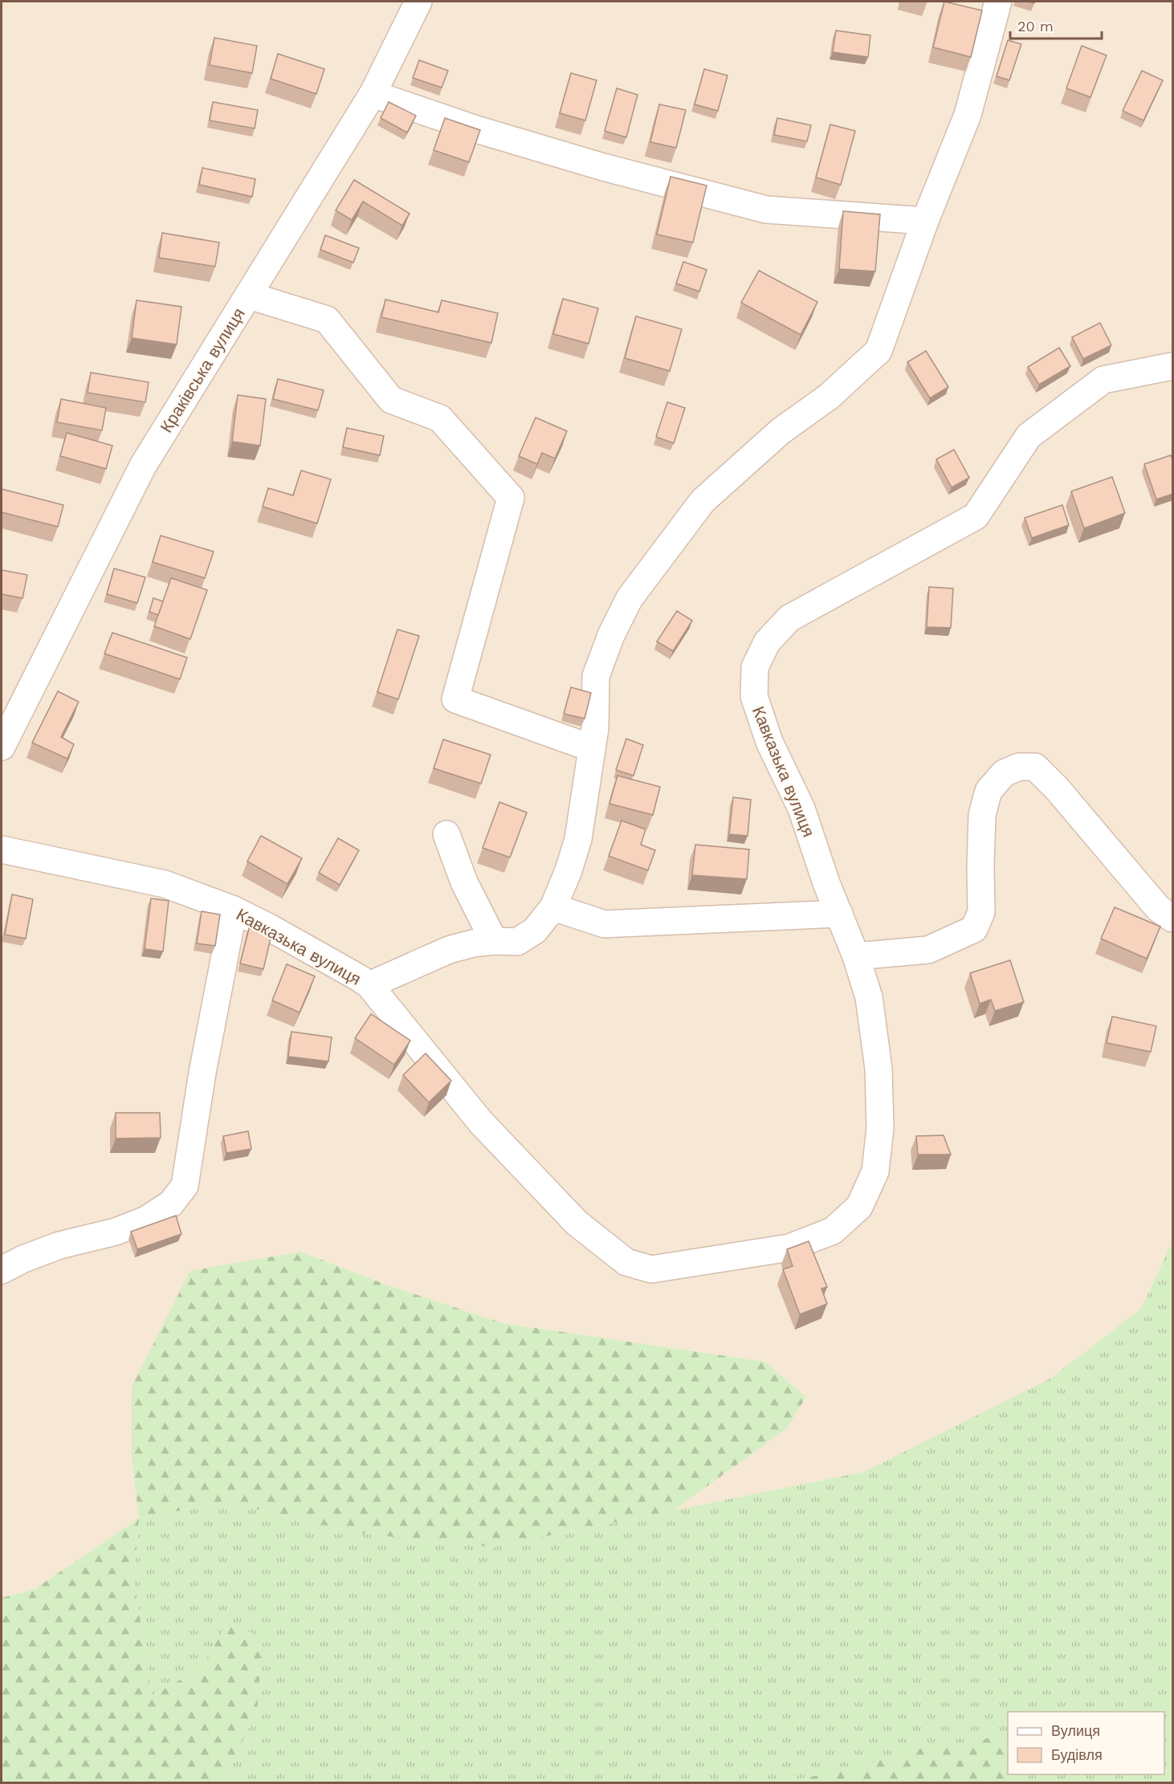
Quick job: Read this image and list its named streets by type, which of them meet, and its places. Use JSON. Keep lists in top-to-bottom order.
{
  "streets": {
    "street": ["Краківська вулиця", "Кавказька вулиця"]
  },
  "legend": ["Вулиця", "Будівля"],
  "scale_bar": "20 m"
}
